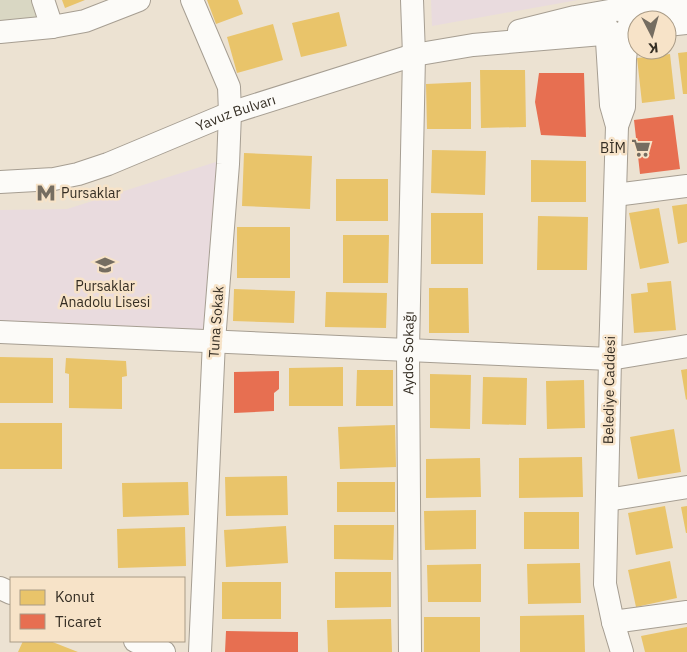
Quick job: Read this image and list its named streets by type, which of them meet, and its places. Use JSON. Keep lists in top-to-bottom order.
{
  "streets": {
    "street": [
      "Yavuz Bulvarı",
      "Tuna Sokak",
      "Aydos Sokağı",
      "Belediye Caddesi"
    ]
  },
  "crossings": [
    ["Yavuz Bulvarı", "Tuna Sokak"],
    ["Yavuz Bulvarı", "Aydos Sokağı"],
    ["Yavuz Bulvarı", "Belediye Caddesi"]
  ],
  "places": {
    "supermarket": ["BİM"],
    "metro station": ["Pursaklar"],
    "school or university": ["Pursaklar Anadolu Lisesi"]
  },
  "legend": ["Konut", "Ticaret"],
  "north": "bottom"
}
